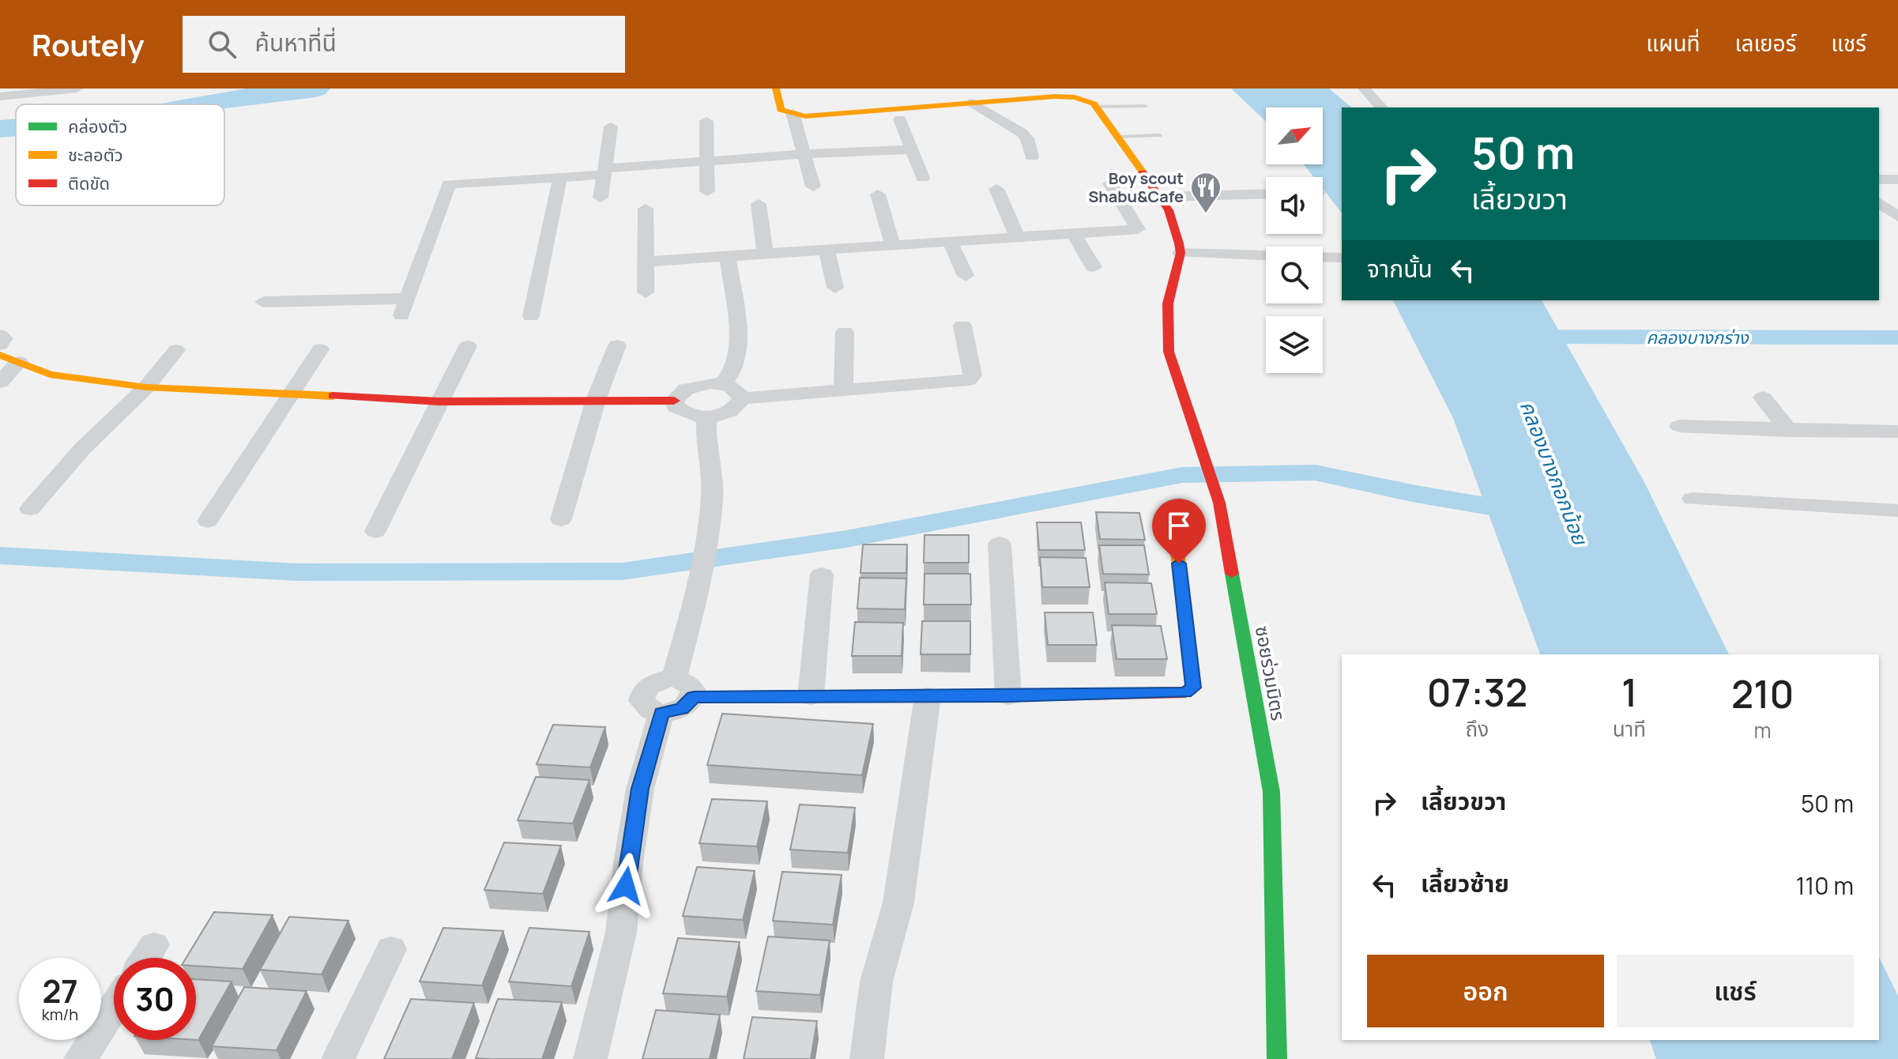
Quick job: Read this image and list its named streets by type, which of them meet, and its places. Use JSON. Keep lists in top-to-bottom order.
{
  "streets": {
    "street": ["ซอยร่วมมิตร"]
  },
  "water": ["คลองบางกร่าง", "คลองบางกอกน้อย"],
  "places": {
    "restaurant": ["Boy scout Shabu&Cafe"]
  },
  "legend": ["คล่องตัว", "ชะลอตัว", "ติดขัด"],
  "north": "top right",
  "page": {
    "header": "Routely",
    "search": "ค้นหาที่นี่",
    "nav": ["แผนที่", "เลเยอร์", "แชร์"],
    "turn": ["50 m", "เลี้ยวขวา"],
    "then": "จากนั้น",
    "eta": [
      "07:32",
      "ถึง",
      "1",
      "นาที",
      "210",
      "m"
    ],
    "list": [
      {
        "name": "เลี้ยวขวา",
        "value": "50 m"
      },
      {
        "name": "เลี้ยวซ้าย",
        "value": "110 m"
      }
    ],
    "buttons": ["ออก", "แชร์"],
    "speed": "27 km/h",
    "limit": "30"
  }
}
